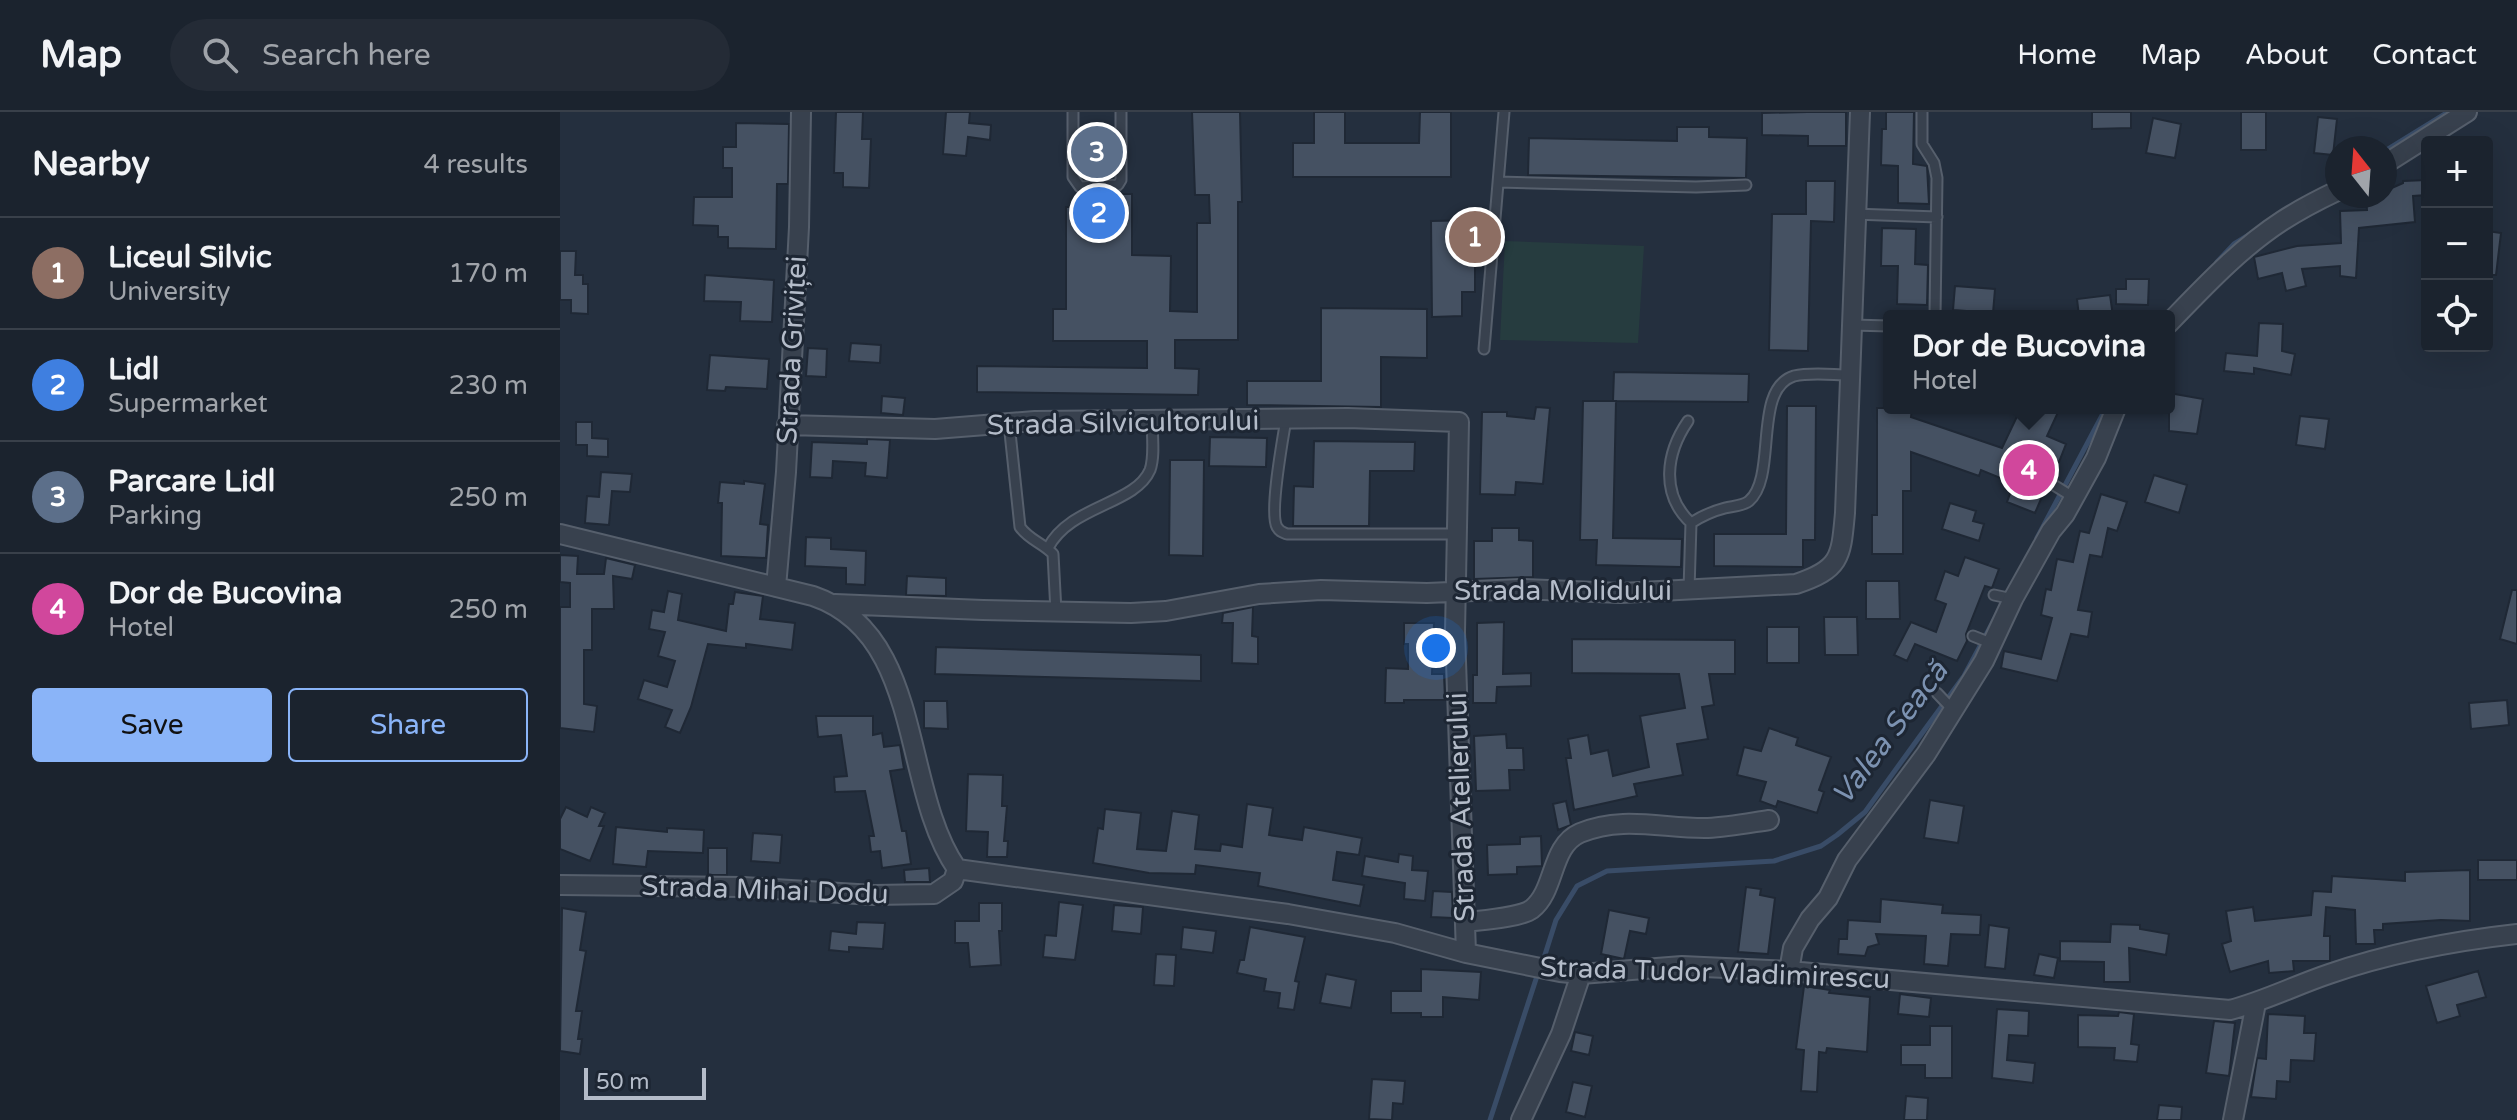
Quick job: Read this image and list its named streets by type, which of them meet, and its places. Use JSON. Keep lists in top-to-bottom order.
{
  "streets": {
    "street": [
      "Strada Griviței",
      "Strada Silvicultorului",
      "Strada Molidului",
      "Strada Atelierului",
      "Strada Mihai Dodu",
      "Strada Tudor Vladimirescu"
    ]
  },
  "crossings": [
    ["Strada Griviței", "Strada Silvicultorului"],
    ["Strada Silvicultorului", "Strada Atelierului"],
    ["Strada Molidului", "Strada Atelierului"],
    ["Strada Atelierului", "Strada Tudor Vladimirescu"],
    ["Strada Mihai Dodu", "Strada Tudor Vladimirescu"]
  ],
  "water": ["Valea Seacă"],
  "scale_bar": "50 m",
  "north": "top",
  "page": {
    "header": "Map",
    "search": "Search here",
    "nav": [
      "Home",
      "Map",
      "About",
      "Contact"
    ],
    "heading": ["Nearby", "4 results"],
    "pins": [
      "3",
      "2",
      "1",
      "4"
    ],
    "map_buttons": ["+", "−"],
    "list": [
      {
        "mark": "1",
        "name": "Liceul Silvic",
        "note": "University",
        "value": "170 m"
      },
      {
        "mark": "2",
        "name": "Lidl",
        "note": "Supermarket",
        "value": "230 m"
      },
      {
        "mark": "3",
        "name": "Parcare Lidl",
        "note": "Parking",
        "value": "250 m"
      },
      {
        "mark": "4",
        "name": "Dor de Bucovina",
        "note": "Hotel",
        "value": "250 m"
      }
    ],
    "popup": ["Dor de Bucovina", "Hotel"],
    "buttons": ["Save", "Share"],
    "scale": "50 m"
  }
}
